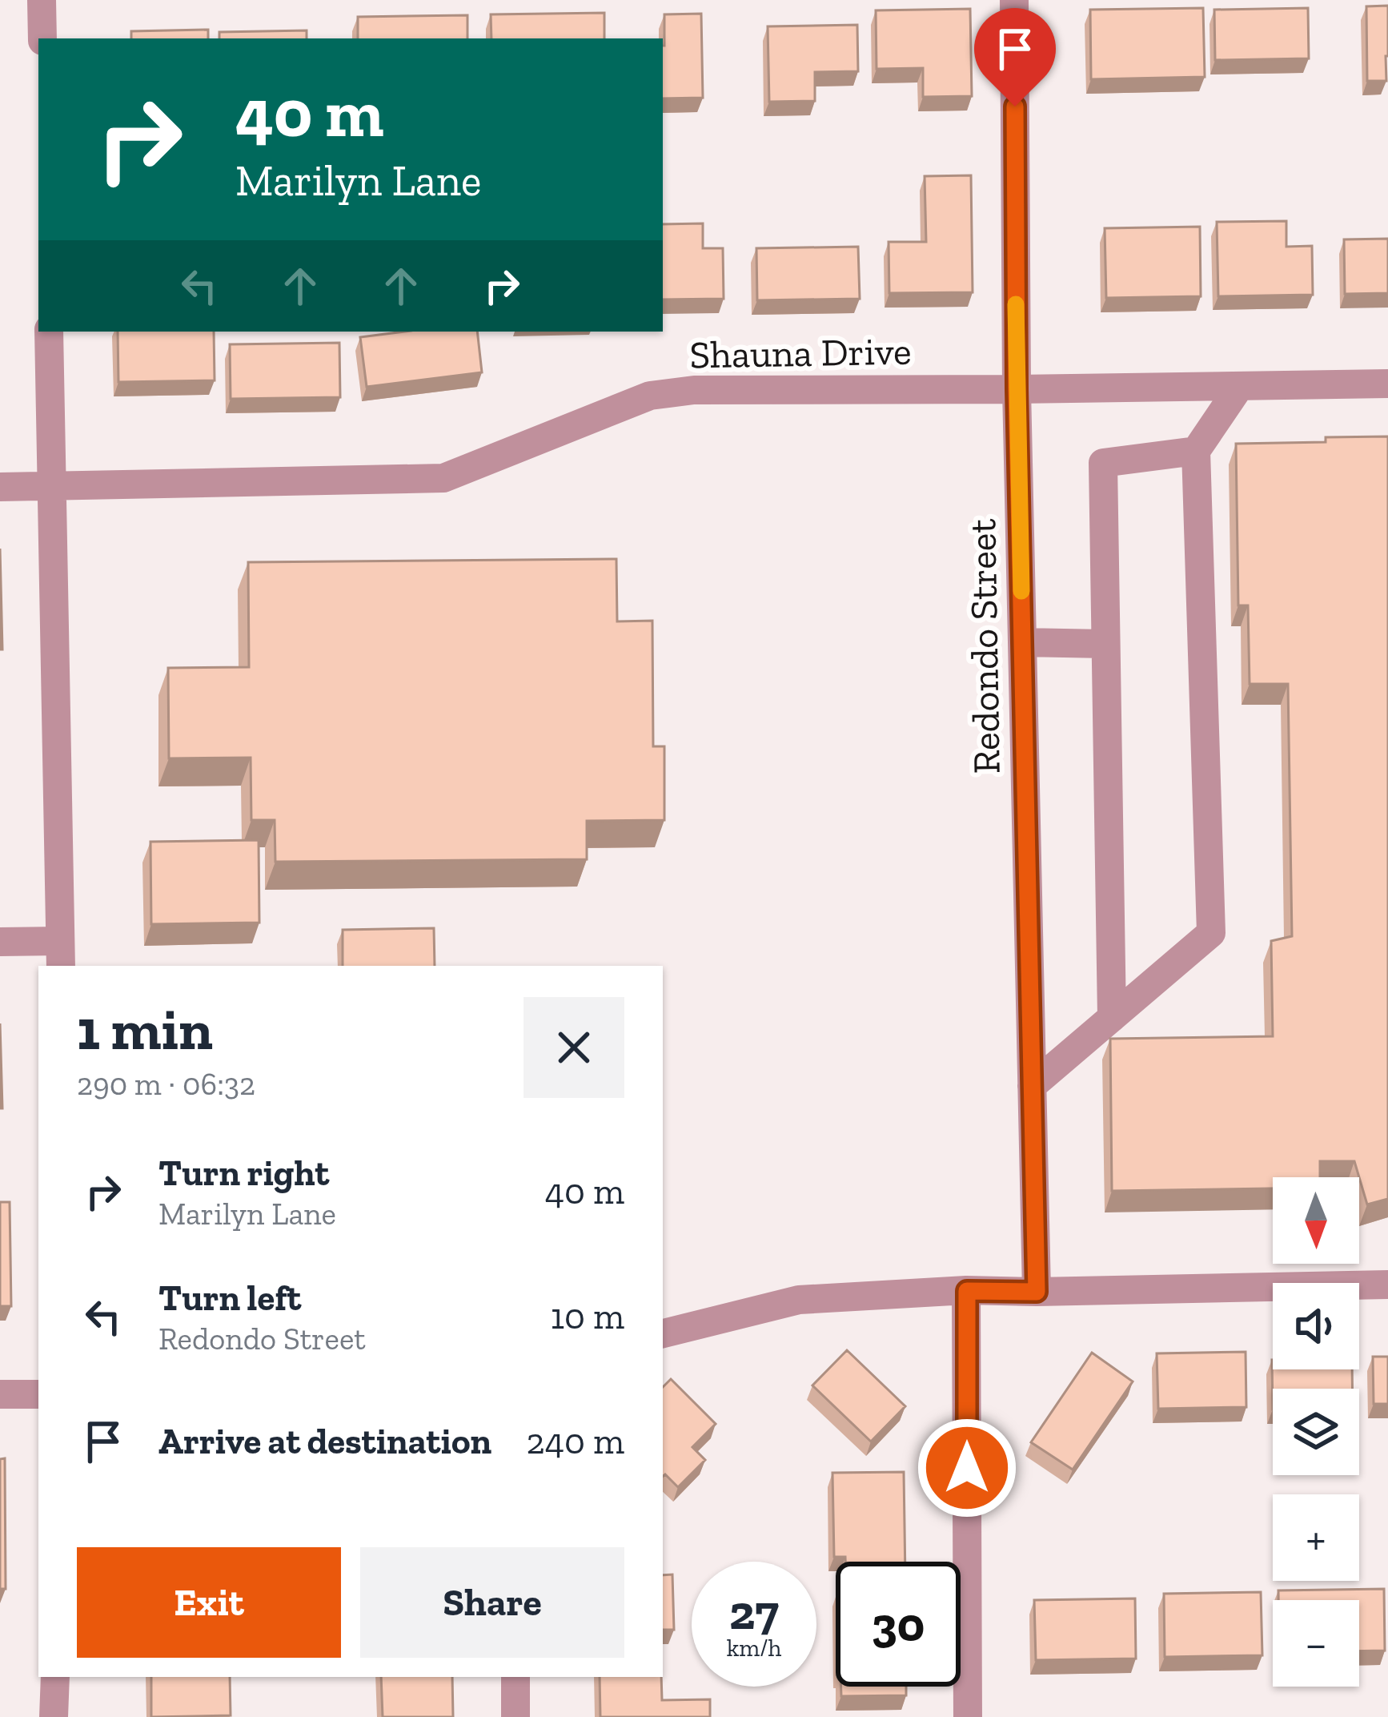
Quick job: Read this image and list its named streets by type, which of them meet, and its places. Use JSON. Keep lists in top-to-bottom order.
{
  "streets": {
    "street": ["Shauna Drive", "Redondo Street"]
  },
  "crossings": [
    ["Shauna Drive", "Redondo Street"]
  ],
  "north": "bottom",
  "page": {
    "turn": ["40 m", "Marilyn Lane"],
    "heading": ["1 min", "290 m · 06:32"],
    "list": [
      {
        "name": "Turn right",
        "note": "Marilyn Lane",
        "value": "40 m"
      },
      {
        "name": "Turn left",
        "note": "Redondo Street",
        "value": "10 m"
      },
      {
        "name": "Arrive at destination",
        "value": "240 m"
      }
    ],
    "map_buttons": ["+", "−"],
    "buttons": ["Exit", "Share"],
    "speed": "27 km/h",
    "limit": "30"
  }
}
